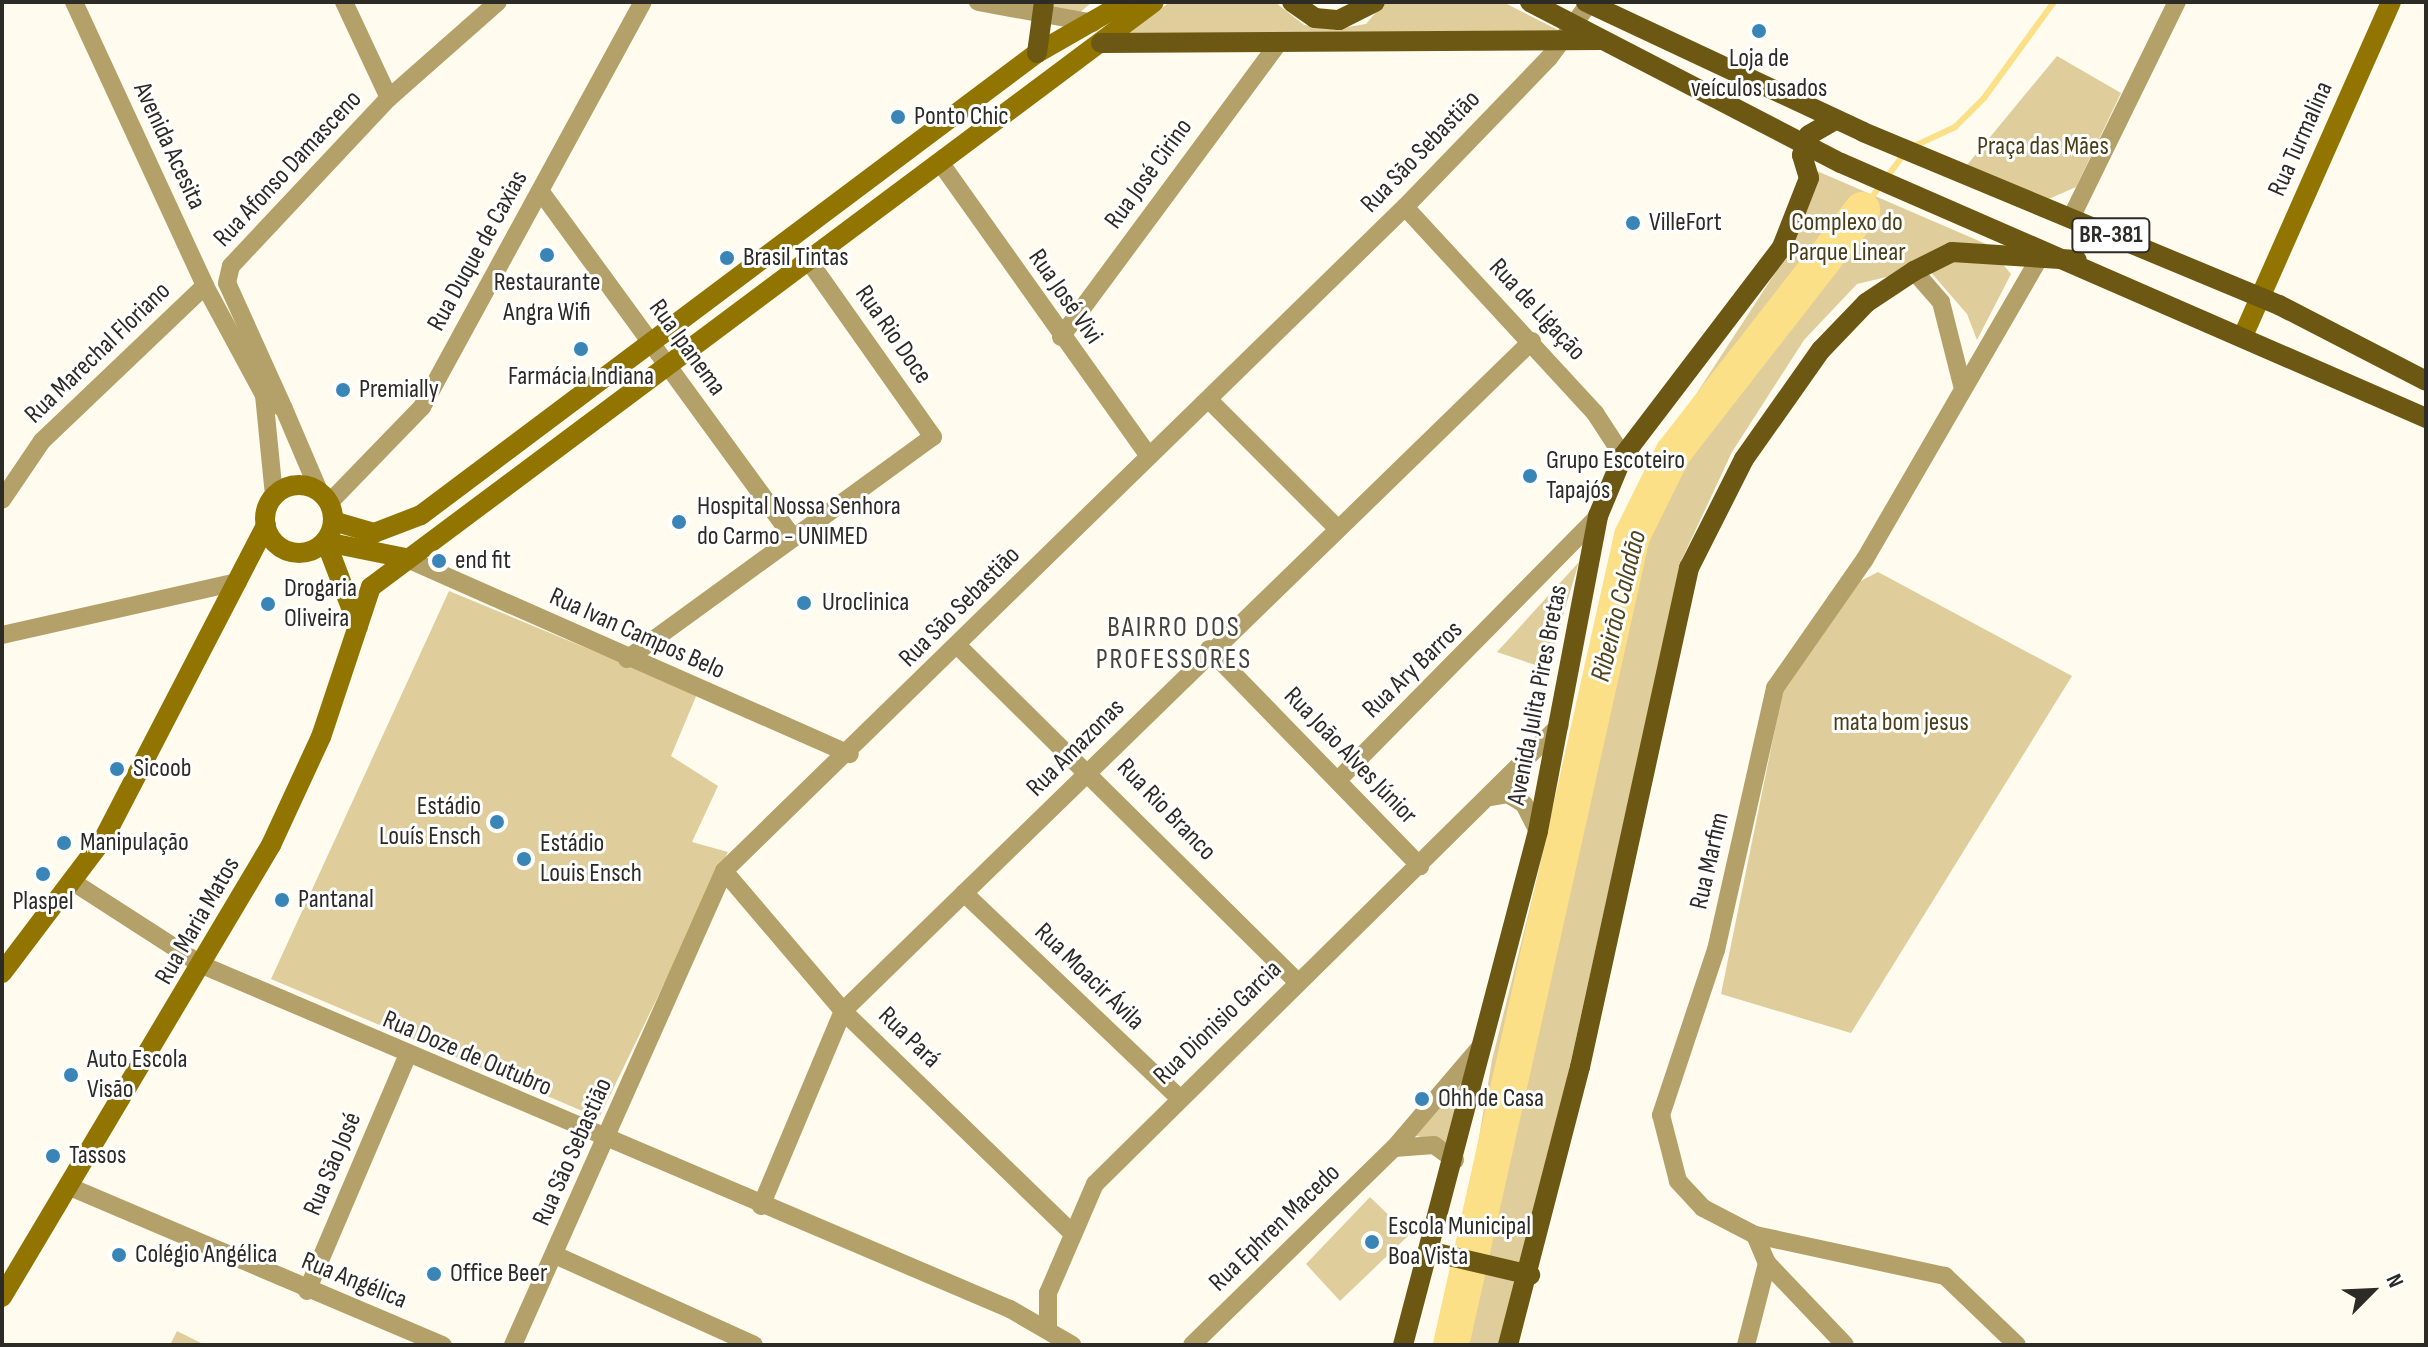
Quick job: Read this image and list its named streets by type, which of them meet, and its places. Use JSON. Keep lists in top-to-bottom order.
{
  "streets": {
    "main road": [
      "Rua Turmalina",
      "BR-381",
      "Avenida Julita Pires Bretas",
      "Rua Maria Matos"
    ],
    "street": [
      "Avenida Acesita",
      "Rua São Sebastião",
      "Rua Afonso Damasceno",
      "Rua José Cirino",
      "Rua Duque de Caxias",
      "Rua José Vivi",
      "Rua de Ligação",
      "Rua Rio Doce",
      "Rua Ipanema",
      "Rua Marechal Floriano",
      "Rua Ivan Campos Belo",
      "Rua Ary Barros",
      "Rua Amazonas",
      "Rua João Alves Júnior",
      "Rua Rio Branco",
      "Rua Marfim",
      "Rua Moacir Ávila",
      "Rua Dionisio Garcia",
      "Rua Pará",
      "Rua Doze de Outubro",
      "Rua São José",
      "Rua Ephren Macedo",
      "Rua Angélica"
    ]
  },
  "crossings": [
    ["Rua Turmalina", "BR-381"],
    ["Avenida Acesita", "Rua Afonso Damasceno"],
    ["Avenida Acesita", "Rua Duque de Caxias"],
    ["Avenida Acesita", "Rua Marechal Floriano"],
    ["Rua São Sebastião", "Rua José Vivi"],
    ["Rua São Sebastião", "Rua de Ligação"],
    ["Rua São Sebastião", "Rua Ivan Campos Belo"],
    ["Rua São Sebastião", "Rua Rio Branco"],
    ["Rua São Sebastião", "Rua Pará"],
    ["Rua São Sebastião", "Rua Doze de Outubro"],
    ["Rua José Cirino", "Rua José Vivi"],
    ["BR-381", "Avenida Julita Pires Bretas"],
    ["Rua Duque de Caxias", "Rua Ipanema"],
    ["Rua José Vivi", "Rua Maria Matos"],
    ["Rua de Ligação", "Avenida Julita Pires Bretas"],
    ["Rua de Ligação", "Rua Amazonas"],
    ["Rua Rio Doce", "Rua Ipanema"],
    ["Rua Rio Doce", "Rua Maria Matos"],
    ["Rua Ipanema", "Rua Maria Matos"],
    ["Rua Ivan Campos Belo", "Rua Maria Matos"],
    ["Rua Ary Barros", "Avenida Julita Pires Bretas"],
    ["Rua Ary Barros", "Rua João Alves Júnior"],
    ["Avenida Julita Pires Bretas", "Rua Dionisio Garcia"],
    ["Avenida Julita Pires Bretas", "Rua Ephren Macedo"],
    ["Rua Amazonas", "Rua João Alves Júnior"],
    ["Rua Amazonas", "Rua Rio Branco"],
    ["Rua Amazonas", "Rua Moacir Ávila"],
    ["Rua Amazonas", "Rua Pará"],
    ["Rua Amazonas", "Rua Doze de Outubro"],
    ["Rua João Alves Júnior", "Rua Dionisio Garcia"],
    ["Rua Rio Branco", "Rua Dionisio Garcia"],
    ["Rua Maria Matos", "Rua Doze de Outubro"],
    ["Rua Maria Matos", "Rua Angélica"],
    ["Rua Moacir Ávila", "Rua Dionisio Garcia"],
    ["Rua Dionisio Garcia", "Rua Pará"],
    ["Rua Dionisio Garcia", "Rua Doze de Outubro"],
    ["Rua Doze de Outubro", "Rua São José"],
    ["Rua São José", "Rua Angélica"]
  ],
  "districts": ["BAIRRO DOS PROFESSORES"],
  "water": ["Ribeirão Caladão"],
  "parks": ["Praça das Mães", "Complexo do Parque Linear", "mata bom jesus"],
  "places": [
    "Loja de veículos usados",
    "Ponto Chic",
    "VilleFort",
    "Restaurante Angra Wifi",
    "Brasil Tintas",
    "Farmácia Indiana",
    "Premially",
    "Grupo Escoteiro Tapajós",
    "Hospital Nossa Senhora do Carmo - UNIMED",
    "end fit",
    "Uroclinica",
    "Drogaria Oliveira",
    "Sicoob",
    "Estádio Louís Ensch",
    "Manipulação",
    "Estádio Louis Ensch",
    "Plaspel",
    "Pantanal",
    "Auto Escola Visão",
    "Ohh de Casa",
    "Tassos",
    "Escola Municipal Boa Vista",
    "Colégio Angélica",
    "Office Beer"
  ],
  "north": "top right"
}
